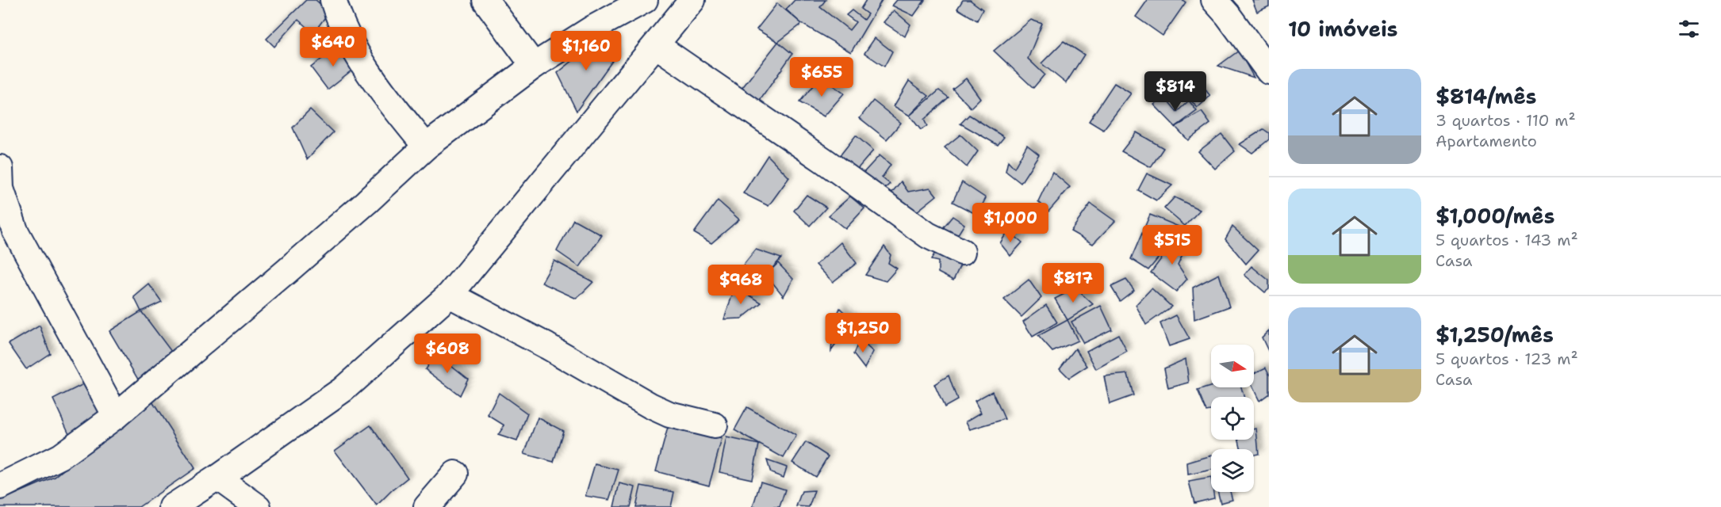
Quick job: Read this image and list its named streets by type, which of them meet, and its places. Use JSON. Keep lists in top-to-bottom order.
{
  "north": "right",
  "page": {
    "heading": "10 imóveis",
    "price": [
      "$640",
      "$1,160",
      "$655",
      "$814",
      "$1,000",
      "$515",
      "$817",
      "$968",
      "$1,250",
      "$608"
    ],
    "list": [
      {
        "name": "$814/mês",
        "note": "3 quartos · 110 m² · Apartamento"
      },
      {
        "name": "$1,000/mês",
        "note": "5 quartos · 143 m² · Casa"
      },
      {
        "name": "$1,250/mês",
        "note": "5 quartos · 123 m² · Casa"
      }
    ]
  }
}
